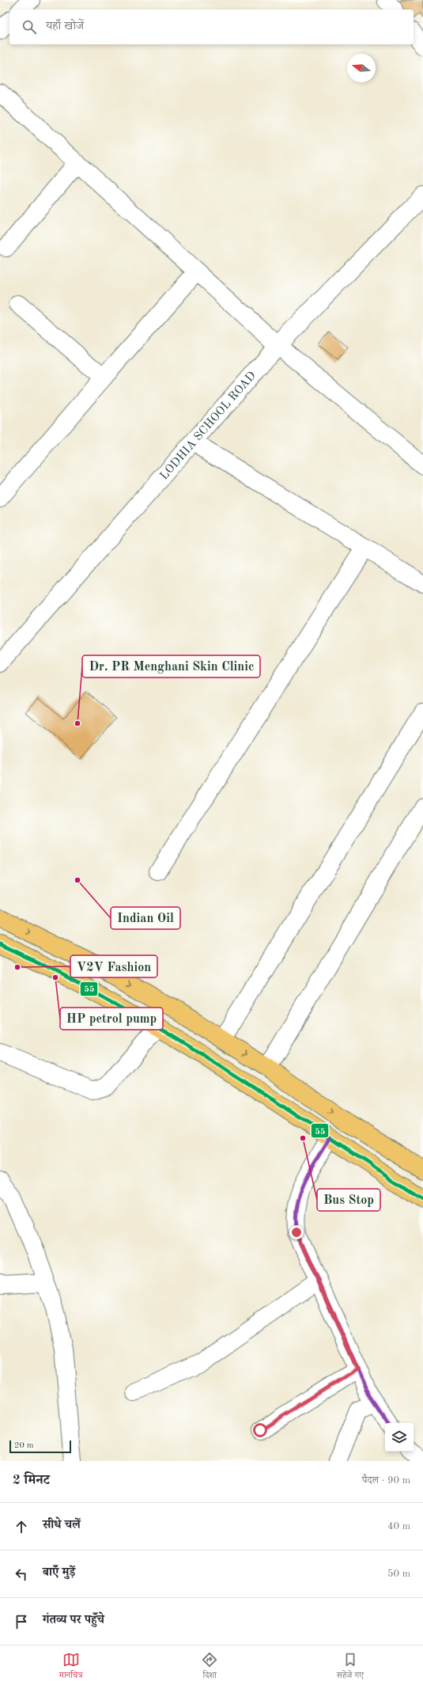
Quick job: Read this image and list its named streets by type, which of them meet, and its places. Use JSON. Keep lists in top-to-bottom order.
{
  "streets": {
    "street": ["LODHIA SCHOOL ROAD"]
  },
  "places": [
    "Dr. PR Menghani Skin Clinic",
    "Indian Oil",
    "V2V Fashion",
    "HP petrol pump",
    "Bus Stop"
  ],
  "lines": ["transit line 55"],
  "scale_bar": "20 m",
  "north": "left",
  "page": {
    "search": "यहाँ खोजें",
    "scale": "20 m",
    "heading": ["2 मिनट", "पैदल · 90 m"],
    "list": [
      ["सीधे चलें", "40 m"],
      ["बाएँ मुड़ें", "50 m"],
      "गंतव्य पर पहुँचे"
    ],
    "nav": ["मानचित्र", "दिशा", "सहेजे गए"]
  }
}
